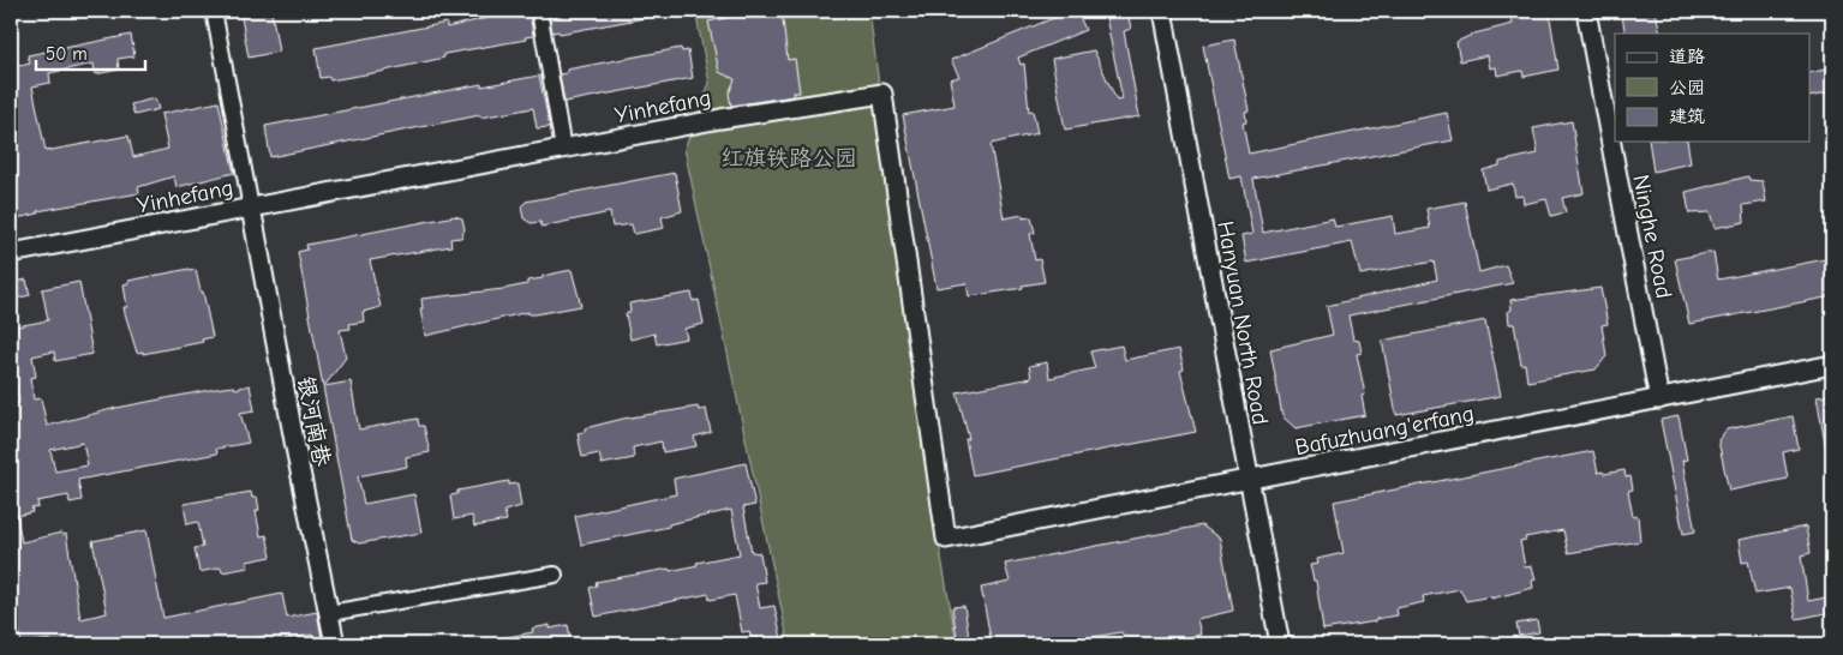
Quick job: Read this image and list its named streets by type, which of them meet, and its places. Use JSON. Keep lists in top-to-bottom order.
{
  "streets": {
    "street": [
      "Yinhefang",
      "Ninghe Road",
      "Hanyuan North Road",
      "银河南巷",
      "Bafuzhuang'erfang"
    ]
  },
  "crossings": [
    ["Yinhefang", "银河南巷"],
    ["Yinhefang", "Bafuzhuang'erfang"],
    ["Ninghe Road", "Bafuzhuang'erfang"],
    ["Hanyuan North Road", "Bafuzhuang'erfang"]
  ],
  "parks": ["红旗铁路公园"],
  "legend": ["道路", "公园", "建筑"],
  "scale_bar": "50 m"
}
